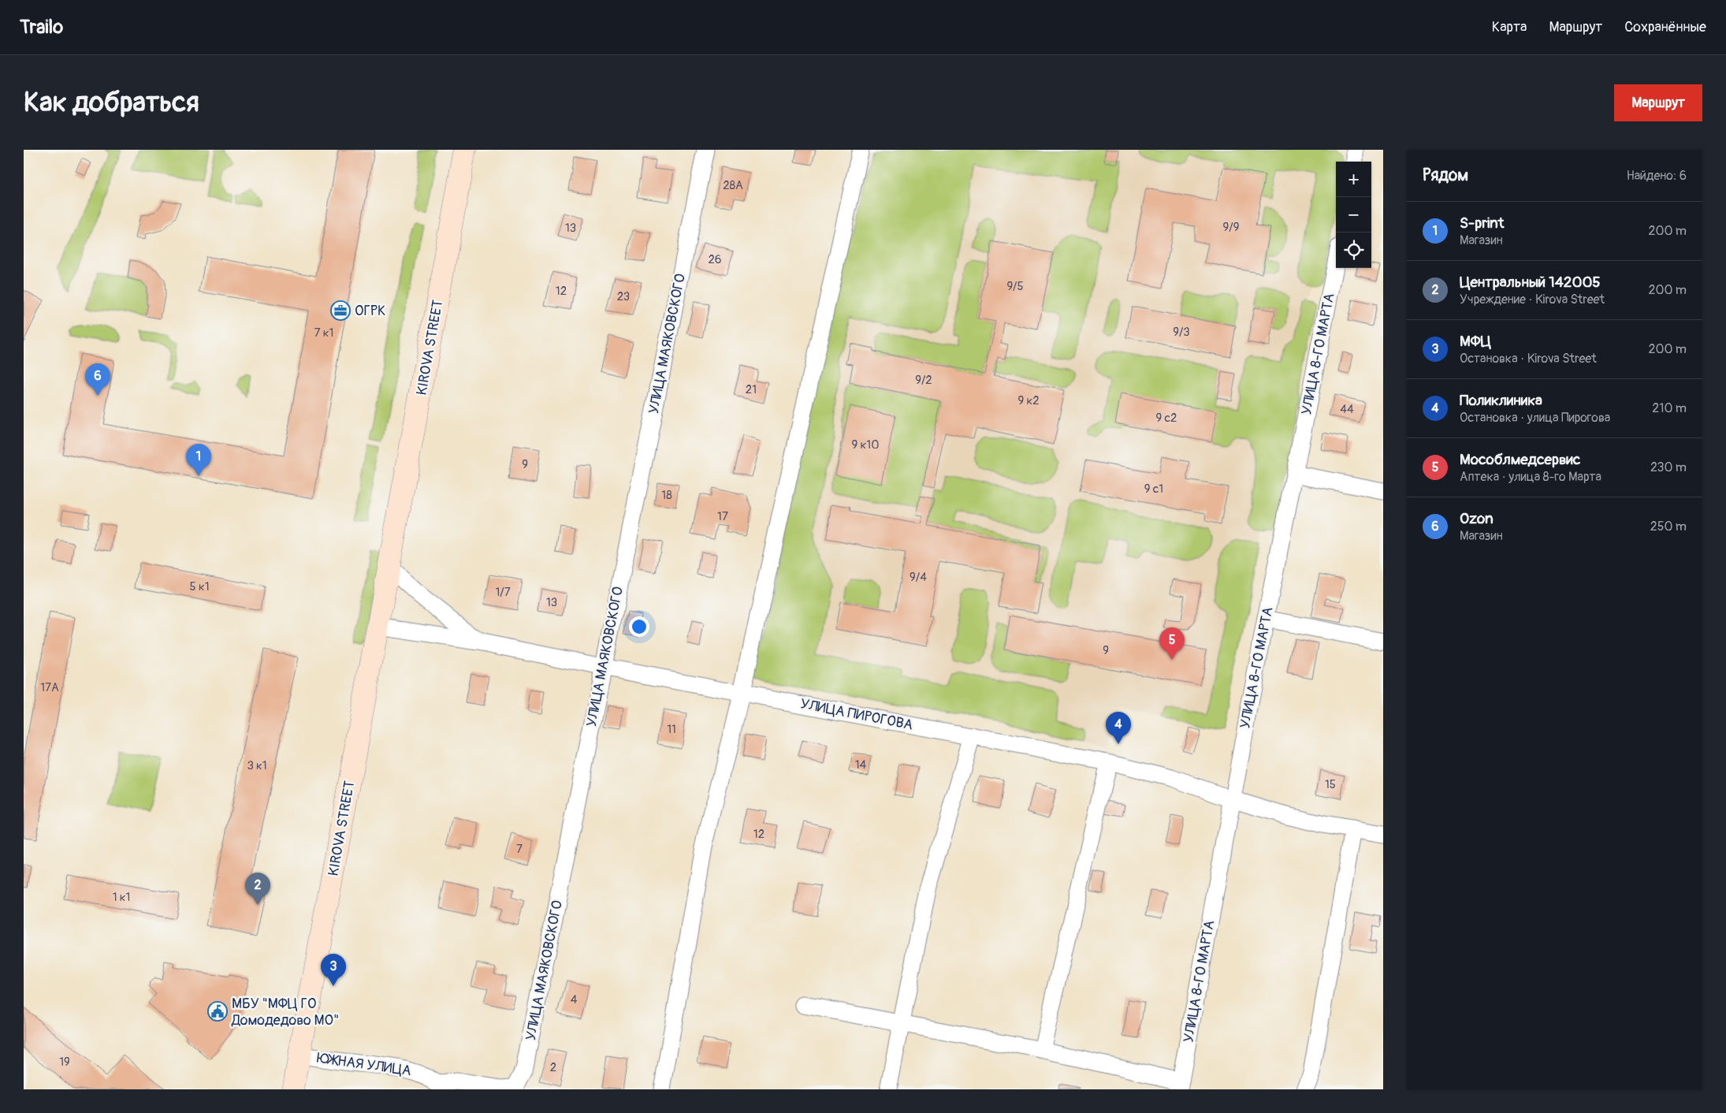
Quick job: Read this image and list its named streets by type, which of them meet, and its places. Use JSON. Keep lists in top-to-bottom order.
{
  "streets": {
    "street": [
      "УЛИЦА МАЯКОВСКОГО",
      "KIROVA STREET",
      "УЛИЦА 8-ГО МАРТА",
      "УЛИЦА ПИРОГОВА",
      "ЮЖНАЯ УЛИЦА"
    ]
  },
  "crossings": [
    ["УЛИЦА МАЯКОВСКОГО", "УЛИЦА ПИРОГОВА"],
    ["УЛИЦА МАЯКОВСКОГО", "ЮЖНАЯ УЛИЦА"],
    ["KIROVA STREET", "УЛИЦА ПИРОГОВА"],
    ["KIROVA STREET", "ЮЖНАЯ УЛИЦА"],
    ["УЛИЦА 8-ГО МАРТА", "УЛИЦА ПИРОГОВА"]
  ],
  "places": {
    "office": ["ОГРК"],
    "public building": ["МБУ \"МФЦ ГО Домодедово МО\""]
  },
  "house_numbers": [
    "28А",
    "9/9",
    "13",
    "26",
    "9/5",
    "12",
    "23",
    "9/3",
    "7 к1",
    "9/2",
    "21",
    "9 к2",
    "44",
    "9 с2",
    "9 к10",
    "9",
    "9 с1",
    "18",
    "17",
    "9/4",
    "5 к1",
    "1/7",
    "13",
    "9",
    "17А",
    "11",
    "14",
    "3 к1",
    "15",
    "12",
    "7",
    "1 к1",
    "4",
    "19",
    "2"
  ],
  "page": {
    "header": "Trailo",
    "nav": ["Карта", "Маршрут", "Сохранённые"],
    "buttons": "Маршрут",
    "title": "Как добраться",
    "heading": ["Рядом", "Найдено: 6"],
    "map_buttons": ["+", "−"],
    "list": [
      {
        "mark": "1",
        "name": "S-print",
        "note": "Магазин",
        "value": "200 m"
      },
      {
        "mark": "2",
        "name": "Центральный 142005",
        "note": "Учреждение · Kirova Street",
        "value": "200 m"
      },
      {
        "mark": "3",
        "name": "МФЦ",
        "note": "Остановка · Kirova Street",
        "value": "200 m"
      },
      {
        "mark": "4",
        "name": "Поликлиника",
        "note": "Остановка · улица Пирогова",
        "value": "210 m"
      },
      {
        "mark": "5",
        "name": "Мособлмедсервис",
        "note": "Аптека · улица 8-го Марта",
        "value": "230 m"
      },
      {
        "mark": "6",
        "name": "Ozon",
        "note": "Магазин",
        "value": "250 m"
      }
    ],
    "pins": [
      "6",
      "1",
      "5",
      "4",
      "2",
      "3"
    ]
  }
}
